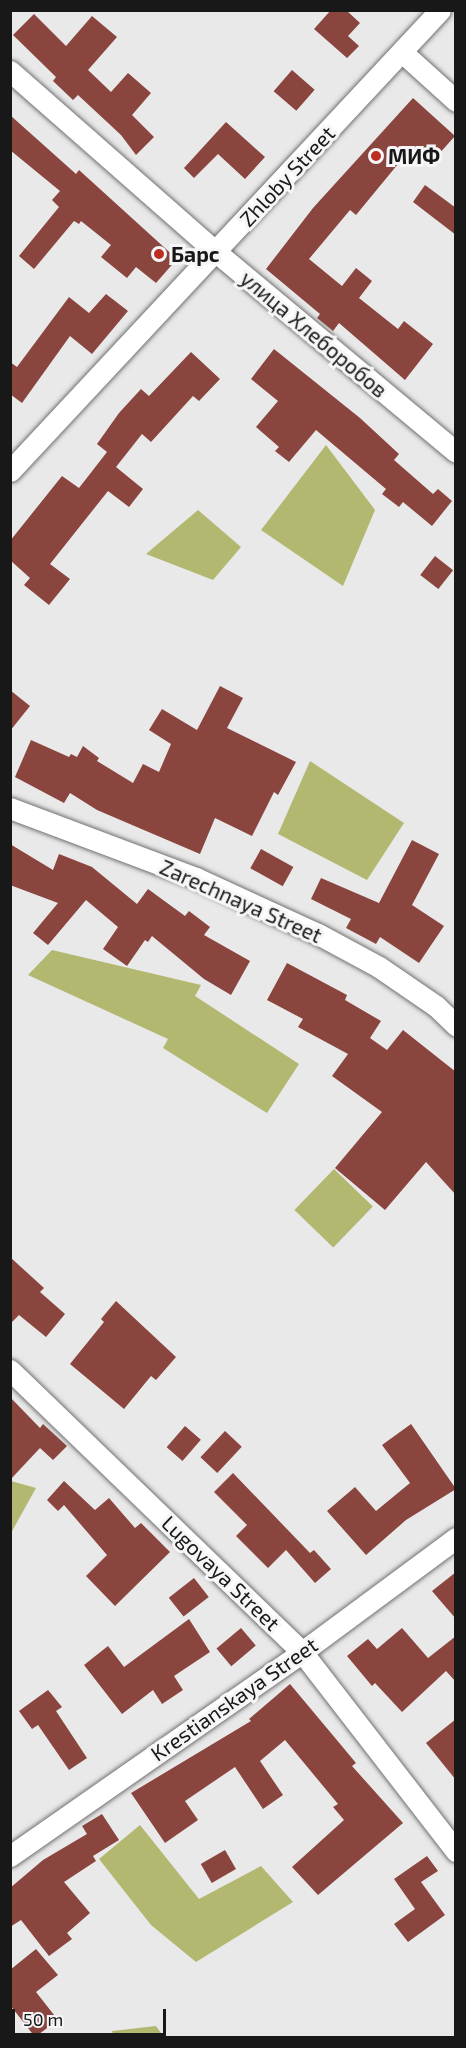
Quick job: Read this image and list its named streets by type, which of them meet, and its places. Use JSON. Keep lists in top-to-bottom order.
{
  "streets": {
    "street": [
      "Zhloby Street",
      "улица Хлеборобов",
      "Zarechnaya Street",
      "Lugovaya Street",
      "Krestianskaya Street"
    ]
  },
  "crossings": [
    ["Zhloby Street", "улица Хлеборобов"],
    ["Lugovaya Street", "Krestianskaya Street"]
  ],
  "places": ["МИФ", "Барс"],
  "scale_bar": "50 m"
}
